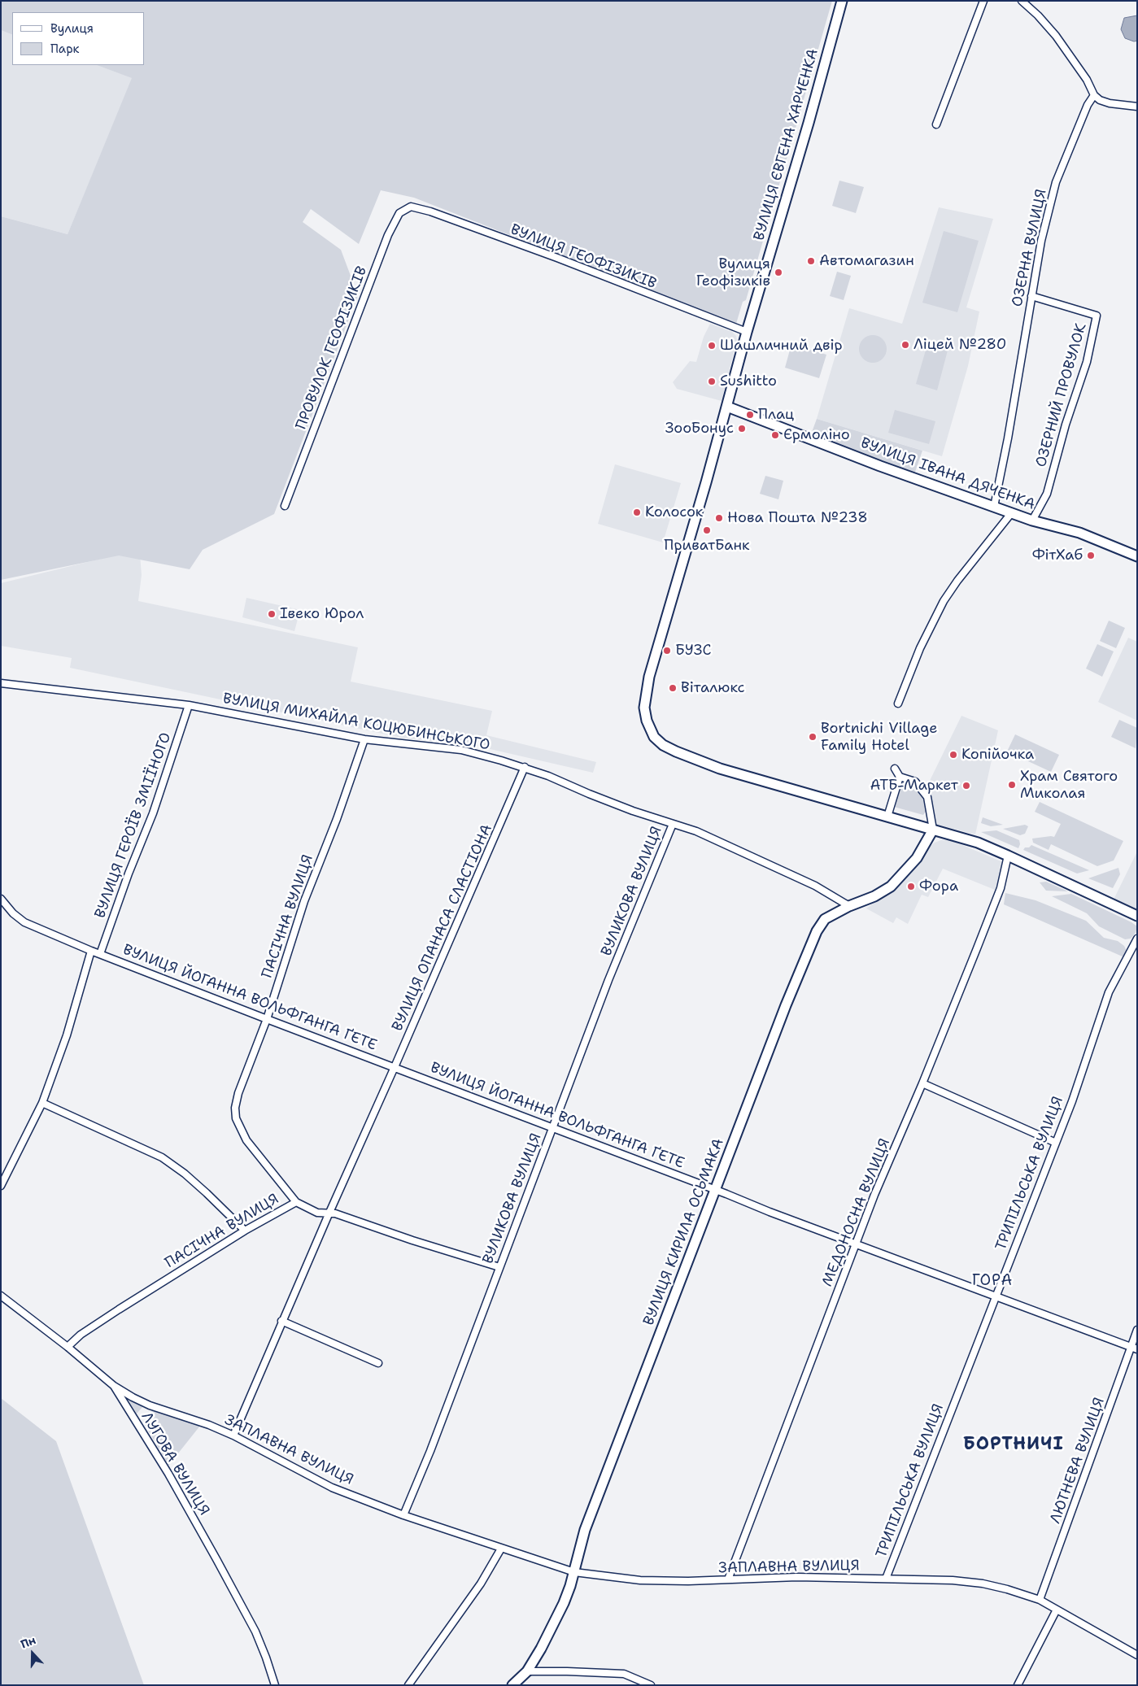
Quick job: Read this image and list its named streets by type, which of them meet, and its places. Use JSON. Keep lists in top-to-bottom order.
{
  "streets": {
    "street": [
      "ВУЛИЦЯ ЄВГЕНА ХАРЧЕНКА",
      "ОЗЕРНА ВУЛИЦЯ",
      "ВУЛИЦЯ ГЕОФІЗИКІВ",
      "ПРОВУЛОК ГЕОФІЗИКІВ",
      "ОЗЕРНИЙ ПРОВУЛОК",
      "ВУЛИЦЯ ІВАНА ДЯЧЕНКА",
      "ВУЛИЦЯ МИХАЙЛА КОЦЮБИНСЬКОГО",
      "ВУЛИЦЯ ГЕРОЇВ ЗМІЇНОГО",
      "ВУЛИКОВА ВУЛИЦЯ",
      "ПАСІЧНА ВУЛИЦЯ",
      "ВУЛИЦЯ ОПАНАСА СЛАСТІОНА",
      "ВУЛИЦЯ ЙОГАННА ВОЛЬФГАНГА ҐЕТЕ",
      "ТРИПІЛЬСЬКА ВУЛИЦЯ",
      "МЕДОНОСНА ВУЛИЦЯ",
      "ВУЛИЦЯ КИРИЛА ОСЬМАКА",
      "ЗАПЛАВНА ВУЛИЦЯ",
      "ЛЮТНЕВА ВУЛИЦЯ",
      "ЛУГОВА ВУЛИЦЯ"
    ]
  },
  "crossings": [
    ["ВУЛИЦЯ ЄВГЕНА ХАРЧЕНКА", "ВУЛИЦЯ ГЕОФІЗИКІВ"],
    ["ВУЛИЦЯ ЄВГЕНА ХАРЧЕНКА", "ВУЛИЦЯ ІВАНА ДЯЧЕНКА"],
    ["ВУЛИЦЯ ЄВГЕНА ХАРЧЕНКА", "МЕДОНОСНА ВУЛИЦЯ"],
    ["ВУЛИЦЯ ЄВГЕНА ХАРЧЕНКА", "ВУЛИЦЯ КИРИЛА ОСЬМАКА"],
    ["ОЗЕРНА ВУЛИЦЯ", "ОЗЕРНИЙ ПРОВУЛОК"],
    ["ОЗЕРНА ВУЛИЦЯ", "ВУЛИЦЯ ІВАНА ДЯЧЕНКА"],
    ["ВУЛИЦЯ ГЕОФІЗИКІВ", "ПРОВУЛОК ГЕОФІЗИКІВ"],
    ["ОЗЕРНИЙ ПРОВУЛОК", "ВУЛИЦЯ ІВАНА ДЯЧЕНКА"],
    ["ВУЛИЦЯ МИХАЙЛА КОЦЮБИНСЬКОГО", "ВУЛИЦЯ ГЕРОЇВ ЗМІЇНОГО"],
    ["ВУЛИЦЯ МИХАЙЛА КОЦЮБИНСЬКОГО", "ВУЛИКОВА ВУЛИЦЯ"],
    ["ВУЛИЦЯ МИХАЙЛА КОЦЮБИНСЬКОГО", "ПАСІЧНА ВУЛИЦЯ"],
    ["ВУЛИЦЯ МИХАЙЛА КОЦЮБИНСЬКОГО", "ВУЛИЦЯ ОПАНАСА СЛАСТІОНА"],
    ["ВУЛИЦЯ МИХАЙЛА КОЦЮБИНСЬКОГО", "ВУЛИЦЯ КИРИЛА ОСЬМАКА"],
    ["ВУЛИЦЯ ГЕРОЇВ ЗМІЇНОГО", "ВУЛИЦЯ ЙОГАННА ВОЛЬФГАНГА ҐЕТЕ"],
    ["ВУЛИКОВА ВУЛИЦЯ", "ВУЛИЦЯ ЙОГАННА ВОЛЬФГАНГА ҐЕТЕ"],
    ["ВУЛИКОВА ВУЛИЦЯ", "ЗАПЛАВНА ВУЛИЦЯ"],
    ["ПАСІЧНА ВУЛИЦЯ", "ВУЛИЦЯ ЙОГАННА ВОЛЬФГАНГА ҐЕТЕ"],
    ["ПАСІЧНА ВУЛИЦЯ", "ЛУГОВА ВУЛИЦЯ"],
    ["ВУЛИЦЯ ОПАНАСА СЛАСТІОНА", "ВУЛИЦЯ ЙОГАННА ВОЛЬФГАНГА ҐЕТЕ"],
    ["ВУЛИЦЯ ОПАНАСА СЛАСТІОНА", "ЗАПЛАВНА ВУЛИЦЯ"],
    ["ВУЛИЦЯ ЙОГАННА ВОЛЬФГАНГА ҐЕТЕ", "ТРИПІЛЬСЬКА ВУЛИЦЯ"],
    ["ВУЛИЦЯ ЙОГАННА ВОЛЬФГАНГА ҐЕТЕ", "МЕДОНОСНА ВУЛИЦЯ"],
    ["ВУЛИЦЯ ЙОГАННА ВОЛЬФГАНГА ҐЕТЕ", "ВУЛИЦЯ КИРИЛА ОСЬМАКА"],
    ["ВУЛИЦЯ ЙОГАННА ВОЛЬФГАНГА ҐЕТЕ", "ЛЮТНЕВА ВУЛИЦЯ"],
    ["ТРИПІЛЬСЬКА ВУЛИЦЯ", "ЗАПЛАВНА ВУЛИЦЯ"],
    ["МЕДОНОСНА ВУЛИЦЯ", "ЗАПЛАВНА ВУЛИЦЯ"],
    ["ВУЛИЦЯ КИРИЛА ОСЬМАКА", "ЗАПЛАВНА ВУЛИЦЯ"],
    ["ЗАПЛАВНА ВУЛИЦЯ", "ЛЮТНЕВА ВУЛИЦЯ"],
    ["ЗАПЛАВНА ВУЛИЦЯ", "ЛУГОВА ВУЛИЦЯ"]
  ],
  "districts": ["ГОРА", "БОРТНИЧІ"],
  "places": [
    "Автомагазин",
    "Вулиця Геофізиків",
    "Ліцей №280",
    "Шашличний двір",
    "Sushitto",
    "Плац",
    "ЗооБонус",
    "Єрмоліно",
    "Колосок",
    "Нова Пошта №238",
    "ПриватБанк",
    "ФітХаб",
    "Івеко Юрол",
    "БУЗС",
    "Віталюкс",
    "Bortnichi Village Family Hotel",
    "Копійочка",
    "Храм Святого Миколая",
    "АТБ-Маркет",
    "Фора"
  ],
  "legend": ["Вулиця", "Парк"],
  "north": "top"
}
